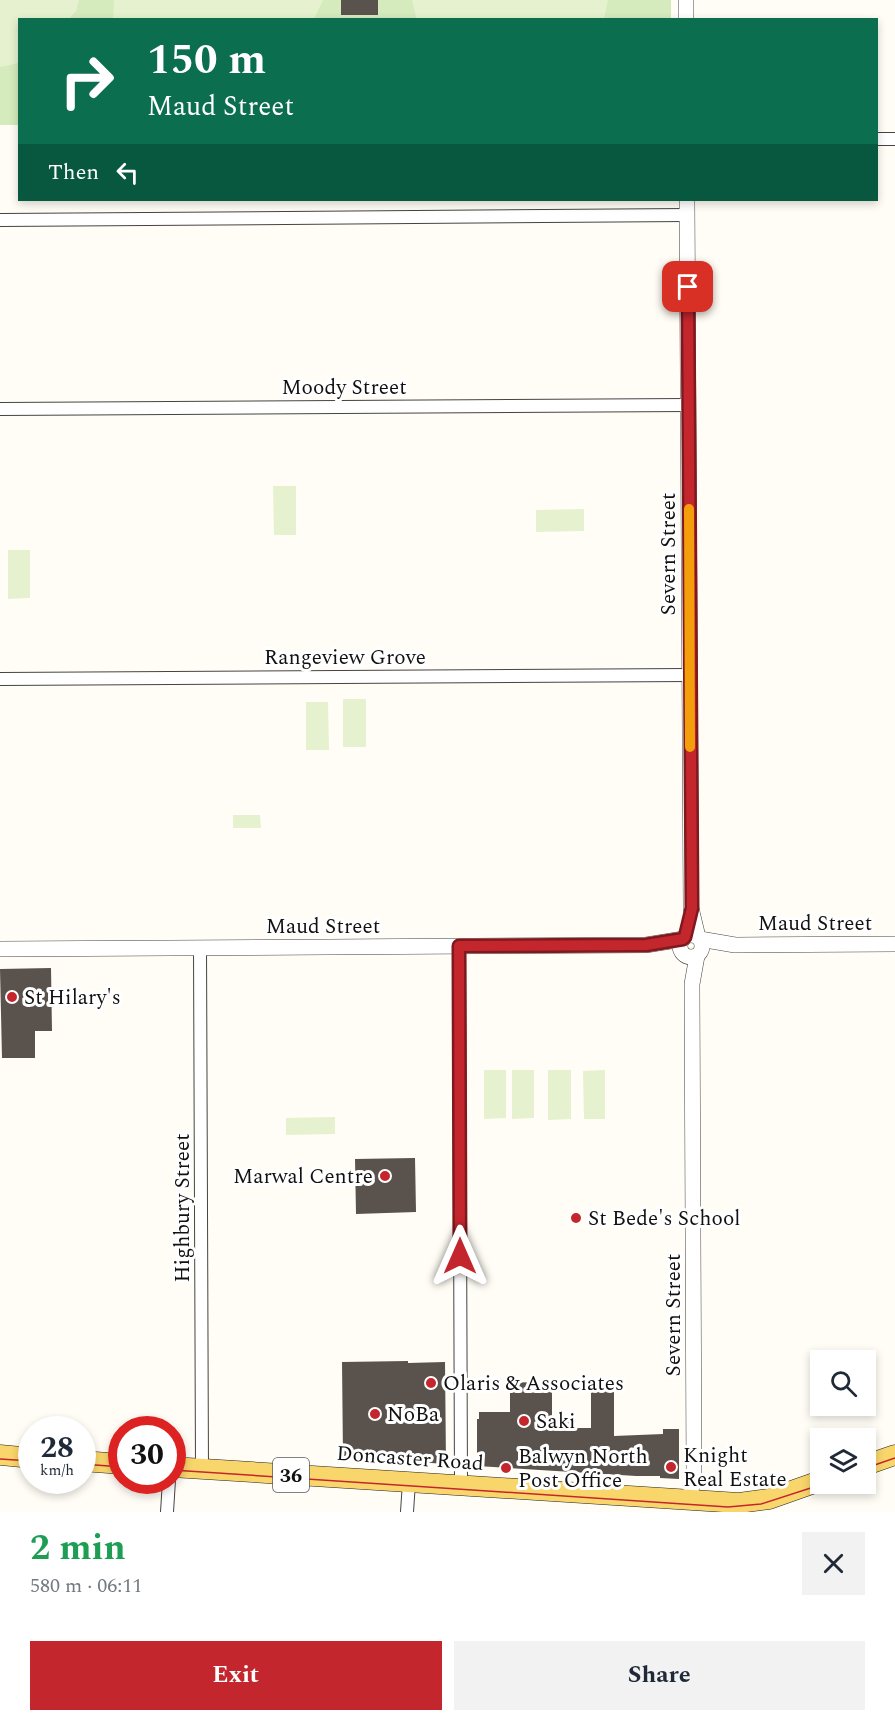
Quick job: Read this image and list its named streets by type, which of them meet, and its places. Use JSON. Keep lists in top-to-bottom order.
{
  "streets": {
    "main road": ["Doncaster Road", "36"],
    "street": [
      "Moody Street",
      "Severn Street",
      "Rangeview Grove",
      "Maud Street",
      "Highbury Street"
    ]
  },
  "crossings": [
    ["Moody Street", "Severn Street"],
    ["Severn Street", "Rangeview Grove"],
    ["Severn Street", "Maud Street"],
    ["Severn Street", "Doncaster Road"],
    ["Maud Street", "Highbury Street"],
    ["Highbury Street", "Doncaster Road"]
  ],
  "places": [
    "St Hilary's",
    "Marwal Centre",
    "St Bede's School",
    "Olaris & Associates",
    "NoBa",
    "Saki",
    "Knight Real Estate",
    "Balwyn North Post Office"
  ],
  "page": {
    "turn": ["150 m", "Maud Street"],
    "then": "Then",
    "speed": "28 km/h",
    "limit": "30",
    "heading": ["2 min", "580 m · 06:11"],
    "buttons": ["Exit", "Share"]
  }
}
